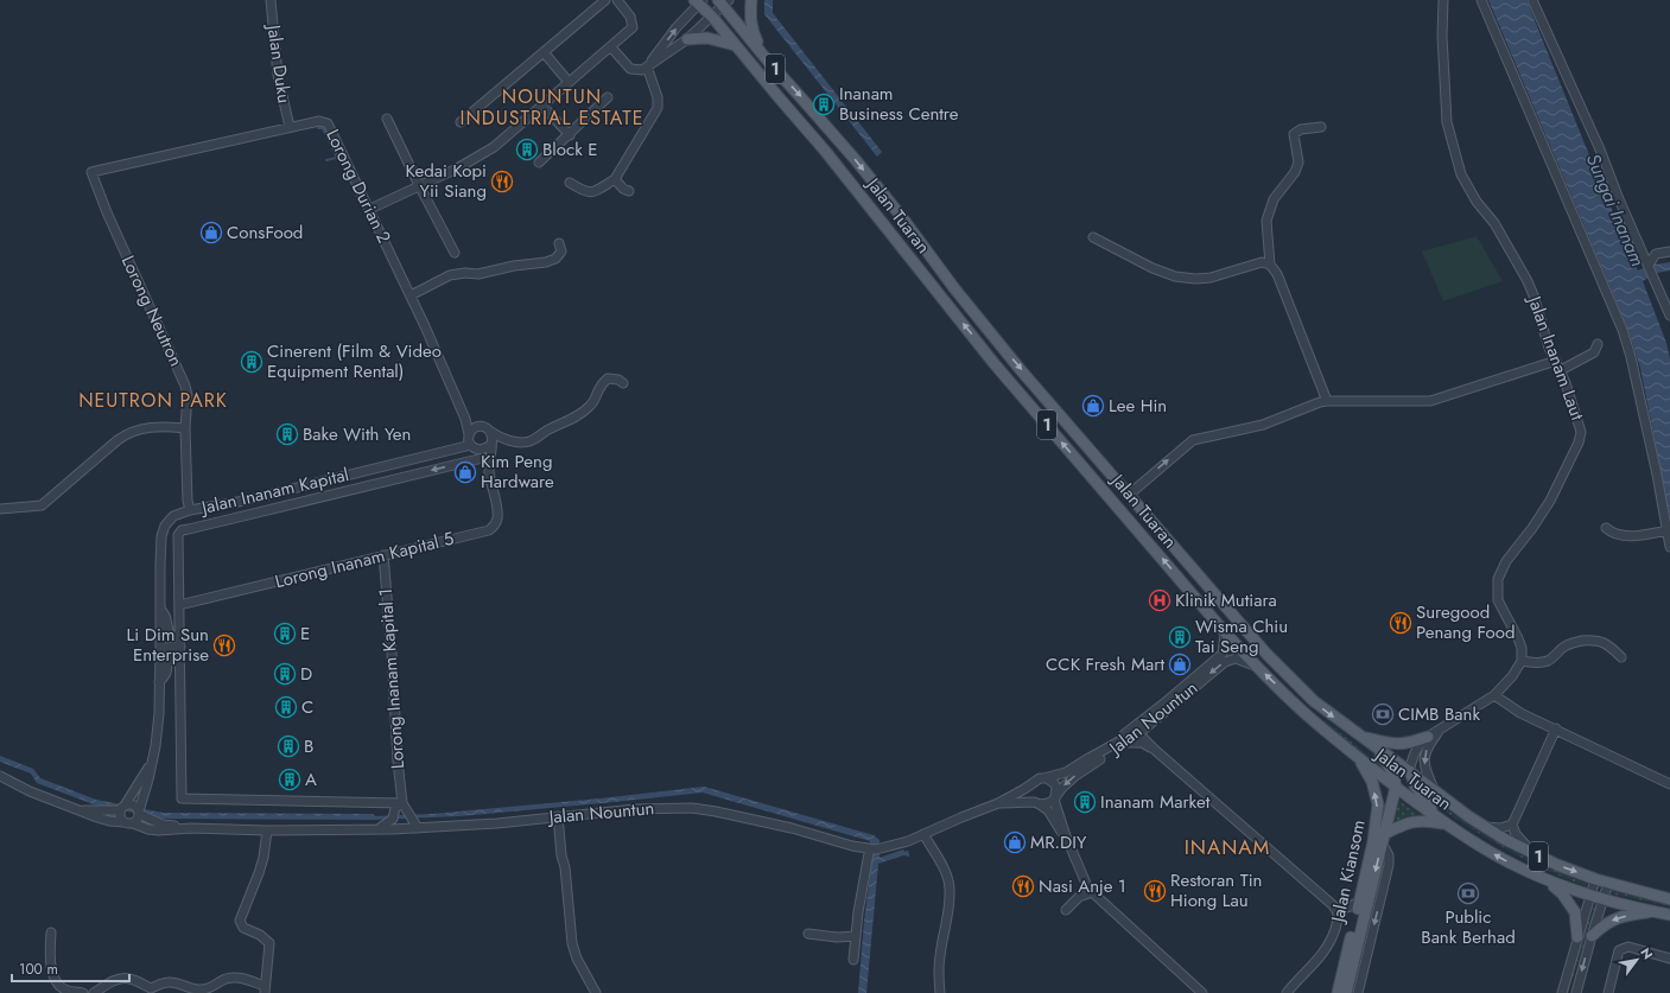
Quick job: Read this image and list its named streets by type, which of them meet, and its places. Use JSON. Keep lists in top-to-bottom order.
{
  "streets": {
    "main road": ["1", "Jalan Tuaran", "Jalan Kiansom"],
    "street": [
      "Jalan Duku",
      "Lorong Durian 2",
      "Lorong Neutron",
      "Jalan Inanam Laut",
      "Jalan Inanam Kapital",
      "Lorong Inanam Kapital 5",
      "Lorong Inanam Kapital 1",
      "Jalan Nountun"
    ]
  },
  "crossings": [
    ["Jalan Duku", "Lorong Durian 2"],
    ["Lorong Durian 2", "Lorong Neutron"],
    ["Lorong Durian 2", "Jalan Inanam Kapital"],
    ["Lorong Durian 2", "Lorong Inanam Kapital 5"],
    ["Jalan Tuaran", "Jalan Nountun"],
    ["Jalan Tuaran", "Jalan Kiansom"],
    ["Lorong Neutron", "Jalan Inanam Kapital"],
    ["Jalan Inanam Kapital", "Lorong Inanam Kapital 5"],
    ["Jalan Inanam Kapital", "Jalan Nountun"],
    ["Lorong Inanam Kapital 5", "Lorong Inanam Kapital 1"]
  ],
  "districts": ["NOUNTUN INDUSTRIAL ESTATE", "NEUTRON PARK", "INANAM"],
  "water": ["Sungai Inanam"],
  "places": {
    "building": [
      "Inanam Business Centre",
      "Block E",
      "Cinerent (Film & Video Equipment Rental)",
      "Bake With Yen",
      "E",
      "Wisma Chiu Tai Seng",
      "D",
      "C",
      "B",
      "A",
      "Inanam Market"
    ],
    "restaurant": [
      "Kedai Kopi Yii Siang",
      "Suregood Penang Food",
      "Li Dim Sun Enterprise",
      "Nasi Anje 1",
      "Restoran Tin Hiong Lau"
    ],
    "shop": [
      "ConsFood",
      "Lee Hin",
      "Kim Peng Hardware",
      "CCK Fresh Mart",
      "MR.DIY"
    ],
    "hospital": ["Klinik Mutiara"],
    "bank": ["CIMB Bank", "Public Bank Berhad"]
  },
  "scale_bar": "100 m",
  "north": "top right"
}
